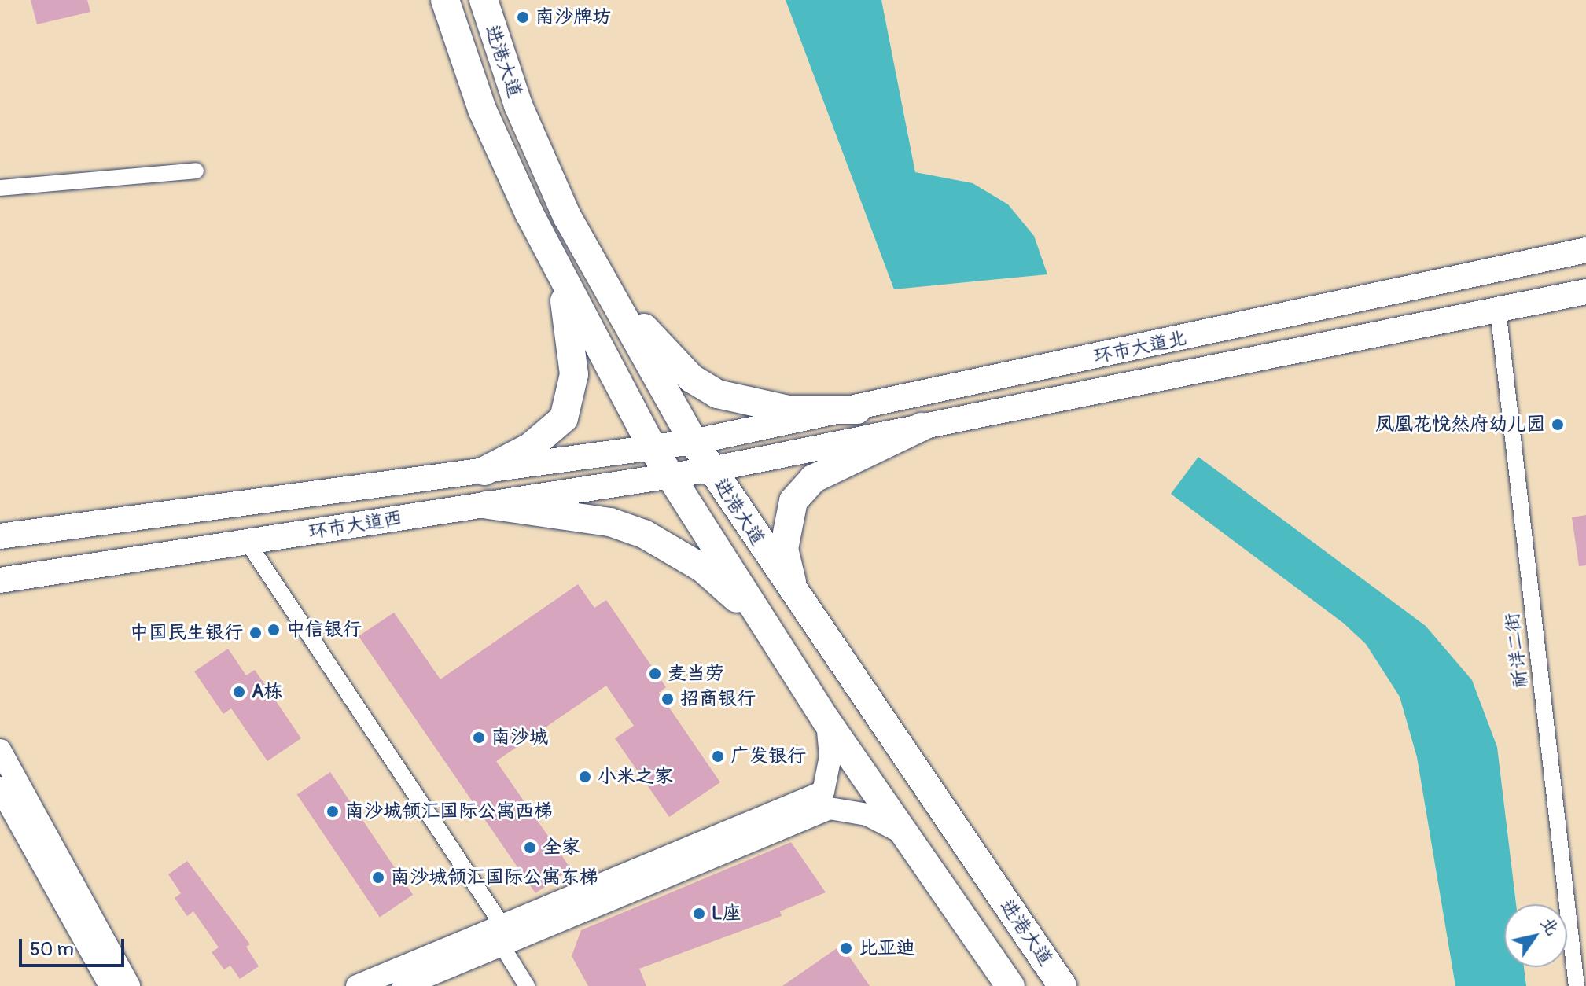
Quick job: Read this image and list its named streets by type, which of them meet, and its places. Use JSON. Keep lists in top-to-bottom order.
{
  "streets": {
    "highway": ["进港大道"],
    "main road": ["环市大道北", "环市大道西"],
    "street": ["祈详二街"]
  },
  "crossings": [
    ["进港大道", "环市大道北"],
    ["进港大道", "环市大道西"],
    ["环市大道北", "环市大道西"],
    ["环市大道北", "祈详二街"]
  ],
  "places": [
    "南沙牌坊",
    "凤凰花悦然府幼儿园",
    "中信银行",
    "中国民生银行",
    "麦当劳",
    "A栋",
    "招商银行",
    "南沙城",
    "广发银行",
    "小米之家",
    "南沙城领汇国际公寓西梯",
    "全家",
    "南沙城领汇国际公寓东梯",
    "L座",
    "比亚迪"
  ],
  "scale_bar": "50 m",
  "north": "top right"
}
